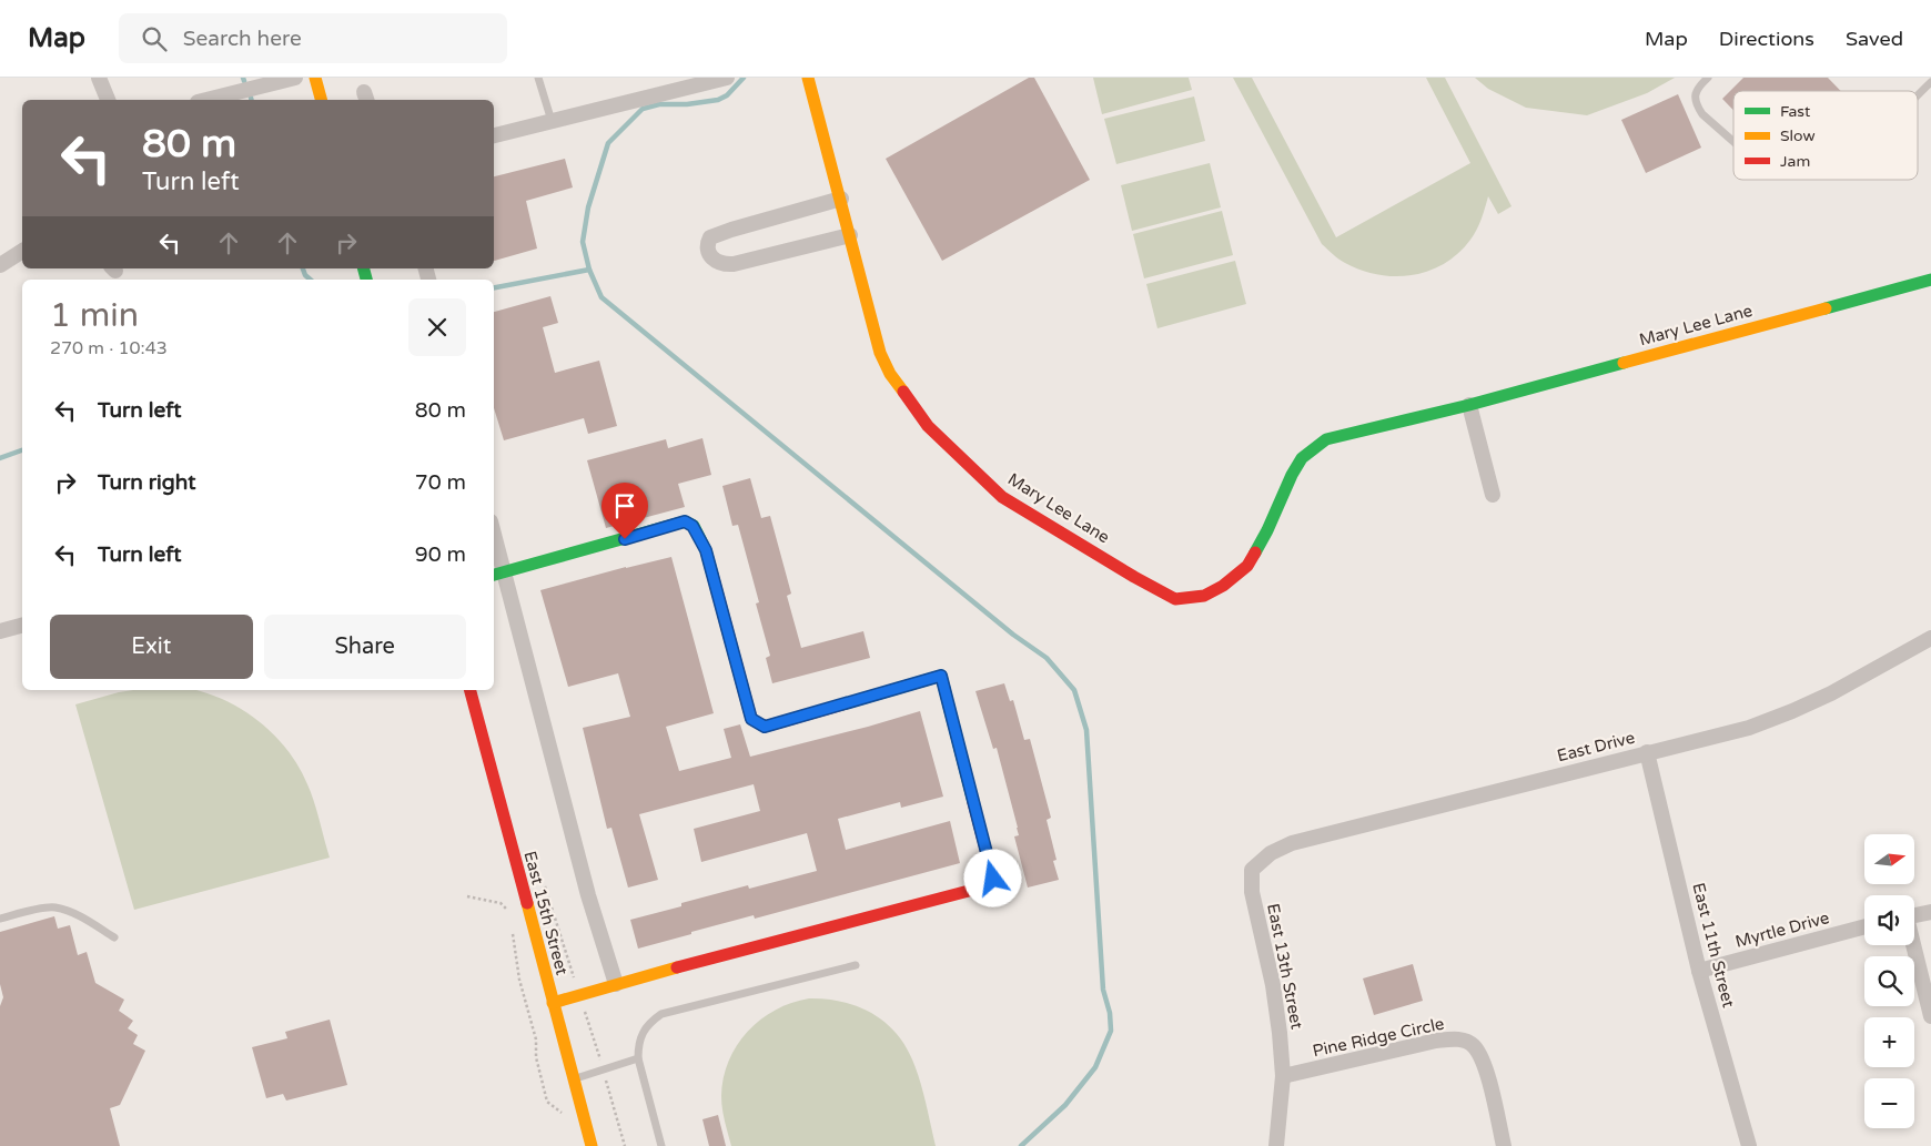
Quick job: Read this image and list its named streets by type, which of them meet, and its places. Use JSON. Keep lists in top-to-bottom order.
{
  "streets": {
    "street": [
      "Mary Lee Lane",
      "East Drive",
      "East 15th Street",
      "Myrtle Drive",
      "East 11th Street",
      "East 13th Street",
      "Pine Ridge Circle"
    ]
  },
  "crossings": [
    ["East Drive", "East 11th Street"],
    ["East Drive", "East 13th Street"],
    ["Myrtle Drive", "East 11th Street"],
    ["East 13th Street", "Pine Ridge Circle"]
  ],
  "legend": ["Fast", "Slow", "Jam"],
  "north": "right",
  "page": {
    "header": "Map",
    "search": "Search here",
    "nav": ["Map", "Directions", "Saved"],
    "turn": ["80 m", "Turn left"],
    "heading": ["1 min", "270 m · 10:43"],
    "list": [
      {
        "name": "Turn left",
        "value": "80 m"
      },
      {
        "name": "Turn right",
        "value": "70 m"
      },
      {
        "name": "Turn left",
        "value": "90 m"
      }
    ],
    "buttons": ["Exit", "Share"],
    "map_buttons": ["+", "−"]
  }
}
